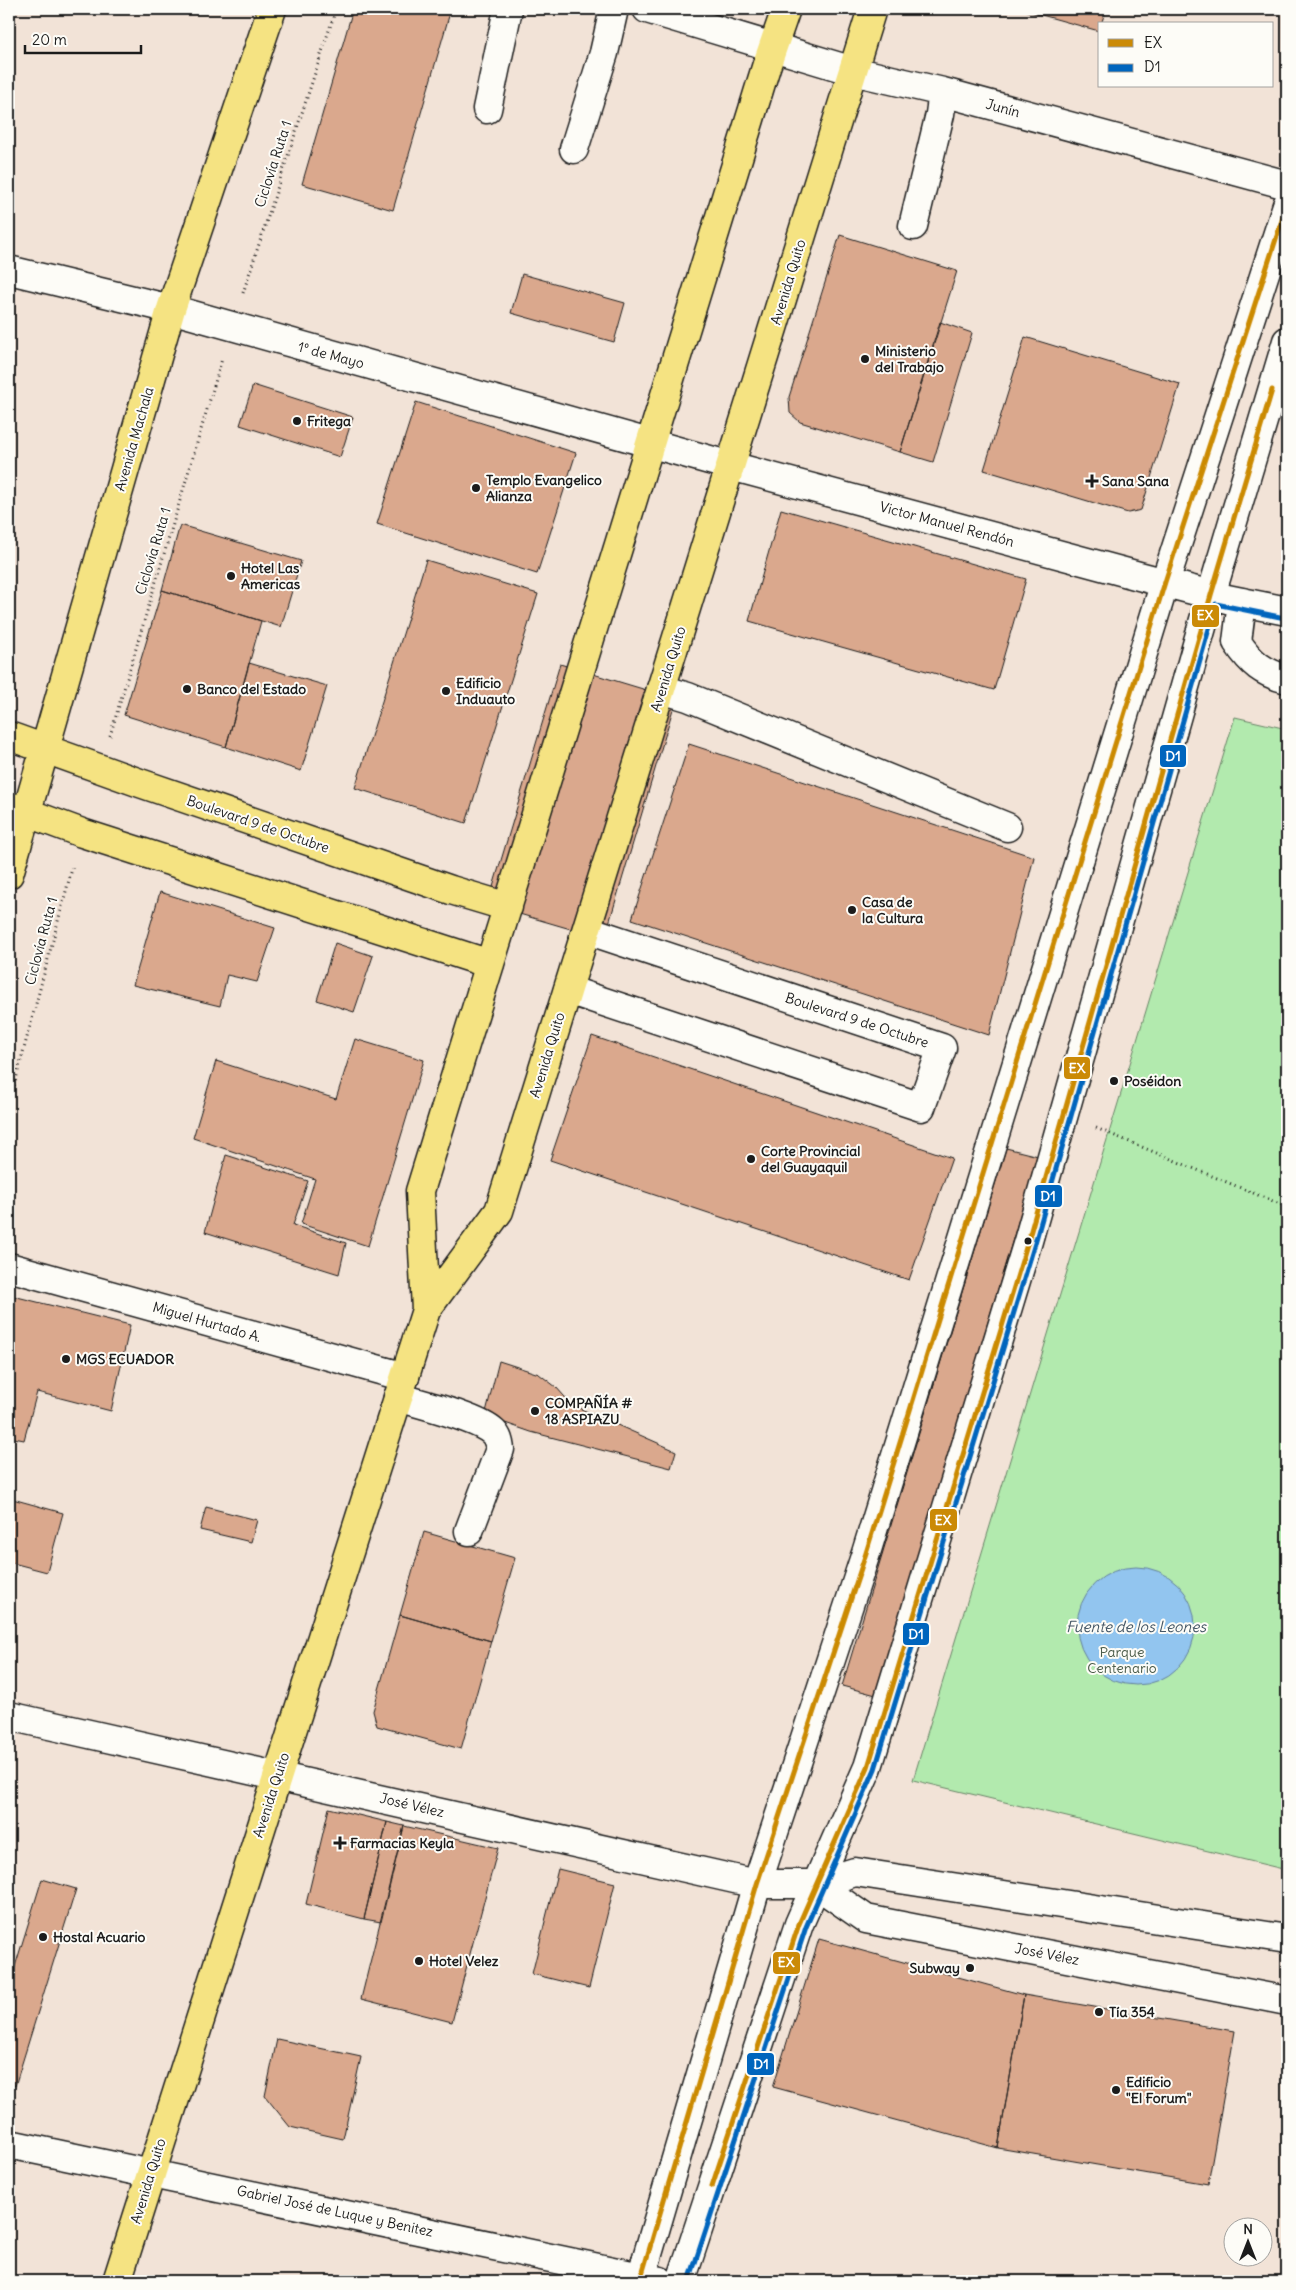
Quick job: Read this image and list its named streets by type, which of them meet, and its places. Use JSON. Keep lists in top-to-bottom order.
{
  "streets": {
    "main road": ["Avenida Quito", "Avenida Machala", "Boulevard 9 de Octubre"],
    "street": [
      "Junín",
      "1º de Mayo",
      "Victor Manuel Rendón",
      "Miguel Hurtado A.",
      "José Vélez",
      "Gabriel José de Luque y Benitez"
    ],
    "path": ["Ciclovía Ruta 1"]
  },
  "crossings": [
    ["Junín", "Avenida Quito"],
    ["Ciclovía Ruta 1", "1º de Mayo"],
    ["Ciclovía Ruta 1", "Boulevard 9 de Octubre"],
    ["Avenida Quito", "1º de Mayo"],
    ["Avenida Quito", "Victor Manuel Rendón"],
    ["Avenida Quito", "Boulevard 9 de Octubre"],
    ["Avenida Quito", "Miguel Hurtado A."],
    ["Avenida Quito", "José Vélez"],
    ["Avenida Quito", "Gabriel José de Luque y Benitez"],
    ["1º de Mayo", "Avenida Machala"],
    ["1º de Mayo", "Victor Manuel Rendón"],
    ["Avenida Machala", "Boulevard 9 de Octubre"]
  ],
  "water": ["Fuente de los Leones"],
  "parks": ["Parque Centenario"],
  "places": {
    "other": [
      "Ministerio del Trabajo",
      "Fritega",
      "Templo Evangelico Alianza",
      "Hotel Las Americas",
      "Banco del Estado",
      "Edificio Induauto",
      "Casa de la Cultura",
      "Poséidon",
      "Corte Provincial del Guayaquil",
      "MGS ECUADOR",
      "COMPAÑÍA # 18 ASPIAZU",
      "Hostal Acuario",
      "Hotel Velez",
      "Subway",
      "Tía 354",
      "Edificio \"El Forum\""
    ],
    "health": ["Sana Sana", "Farmacias Keyla"]
  },
  "lines": ["transit line EX", "transit line D1"],
  "legend": ["EX", "D1"],
  "scale_bar": "20 m",
  "north": "top"
}
